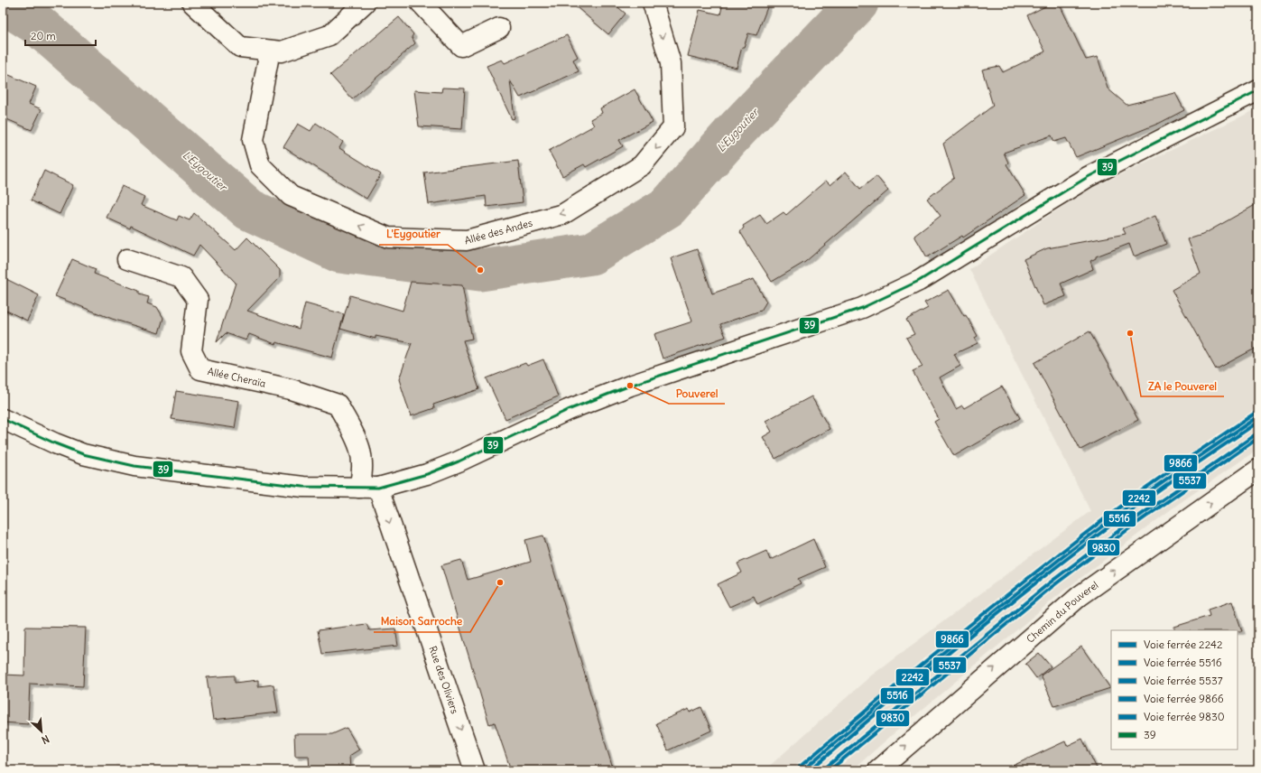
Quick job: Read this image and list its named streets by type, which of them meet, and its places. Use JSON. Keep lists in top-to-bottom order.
{
  "streets": {
    "street": [
      "Allée des Andes",
      "Allée Cheraïa",
      "Chemin du Pouverel",
      "Rue des Oliviers"
    ]
  },
  "crossings": [
    ["Allée Cheraïa", "Rue des Oliviers"]
  ],
  "one_way": ["Chemin du Pouverel", "Rue des Oliviers"],
  "water": ["L'Eygoutier"],
  "places": [
    "L'Eygoutier",
    "ZA le Pouverel",
    "Pouverel",
    "Maison Sarroche"
  ],
  "lines": [
    "transit line 39",
    "rail line 9866",
    "rail line 2242",
    "rail line 5516",
    "rail line 5537",
    "rail line 9830"
  ],
  "legend": [
    "Voie ferrée 2242",
    "Voie ferrée 5516",
    "Voie ferrée 5537",
    "Voie ferrée 9866",
    "Voie ferrée 9830",
    "39"
  ],
  "scale_bar": "20 m",
  "north": "bottom right"
}
